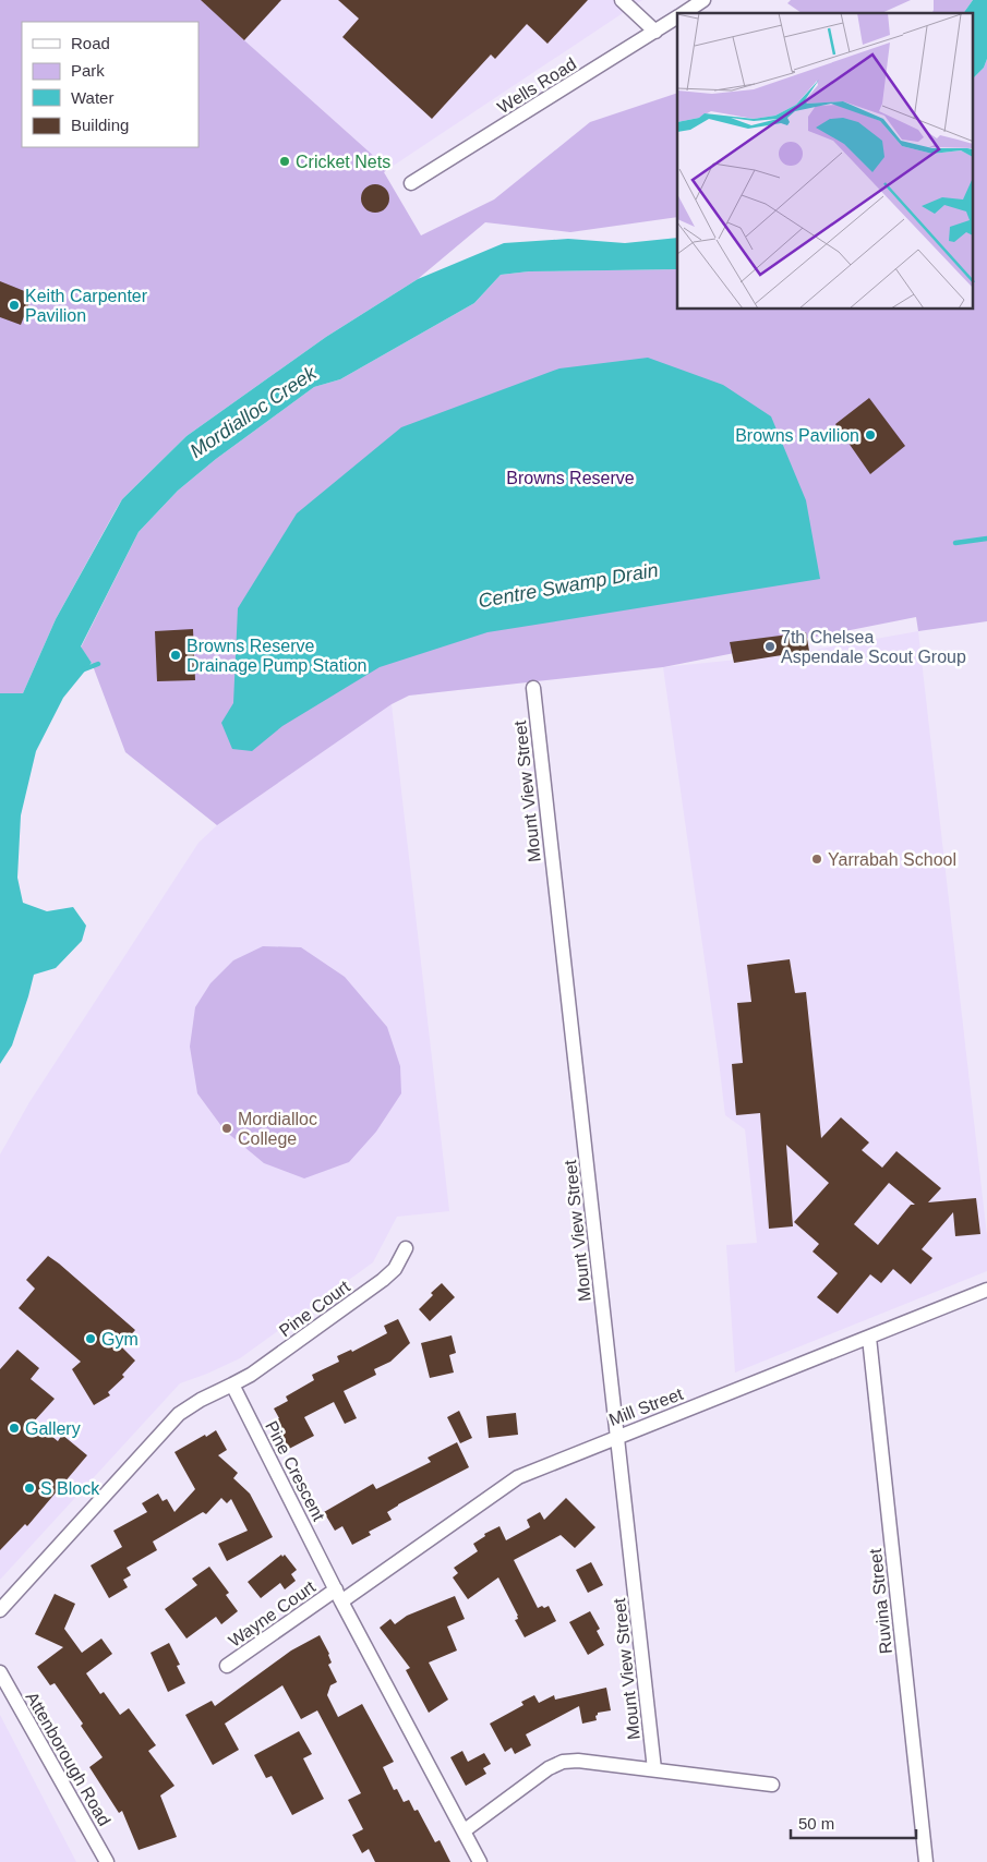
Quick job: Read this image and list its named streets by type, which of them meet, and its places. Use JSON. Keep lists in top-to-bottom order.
{
  "streets": {
    "street": [
      "Wells Road",
      "Mount View Street",
      "Pine Court",
      "Mill Street",
      "Pine Crescent",
      "Ruvina Street",
      "Wayne Court",
      "Attenborough Road"
    ]
  },
  "crossings": [
    ["Mount View Street", "Mill Street"],
    ["Pine Court", "Pine Crescent"],
    ["Mill Street", "Pine Crescent"],
    ["Mill Street", "Ruvina Street"],
    ["Mill Street", "Wayne Court"],
    ["Pine Crescent", "Wayne Court"]
  ],
  "water": ["Mordialloc Creek", "Centre Swamp Drain"],
  "parks": ["Browns Reserve"],
  "places": [
    "Cricket Nets",
    "Keith Carpenter Pavilion",
    "Browns Pavilion",
    "7th Chelsea Aspendale Scout Group",
    "Browns Reserve Drainage Pump Station",
    "Yarrabah School",
    "Mordialloc College",
    "Gym",
    "Gallery",
    "S Block"
  ],
  "legend": [
    "Road",
    "Park",
    "Water",
    "Building"
  ],
  "scale_bar": "50 m"
}
